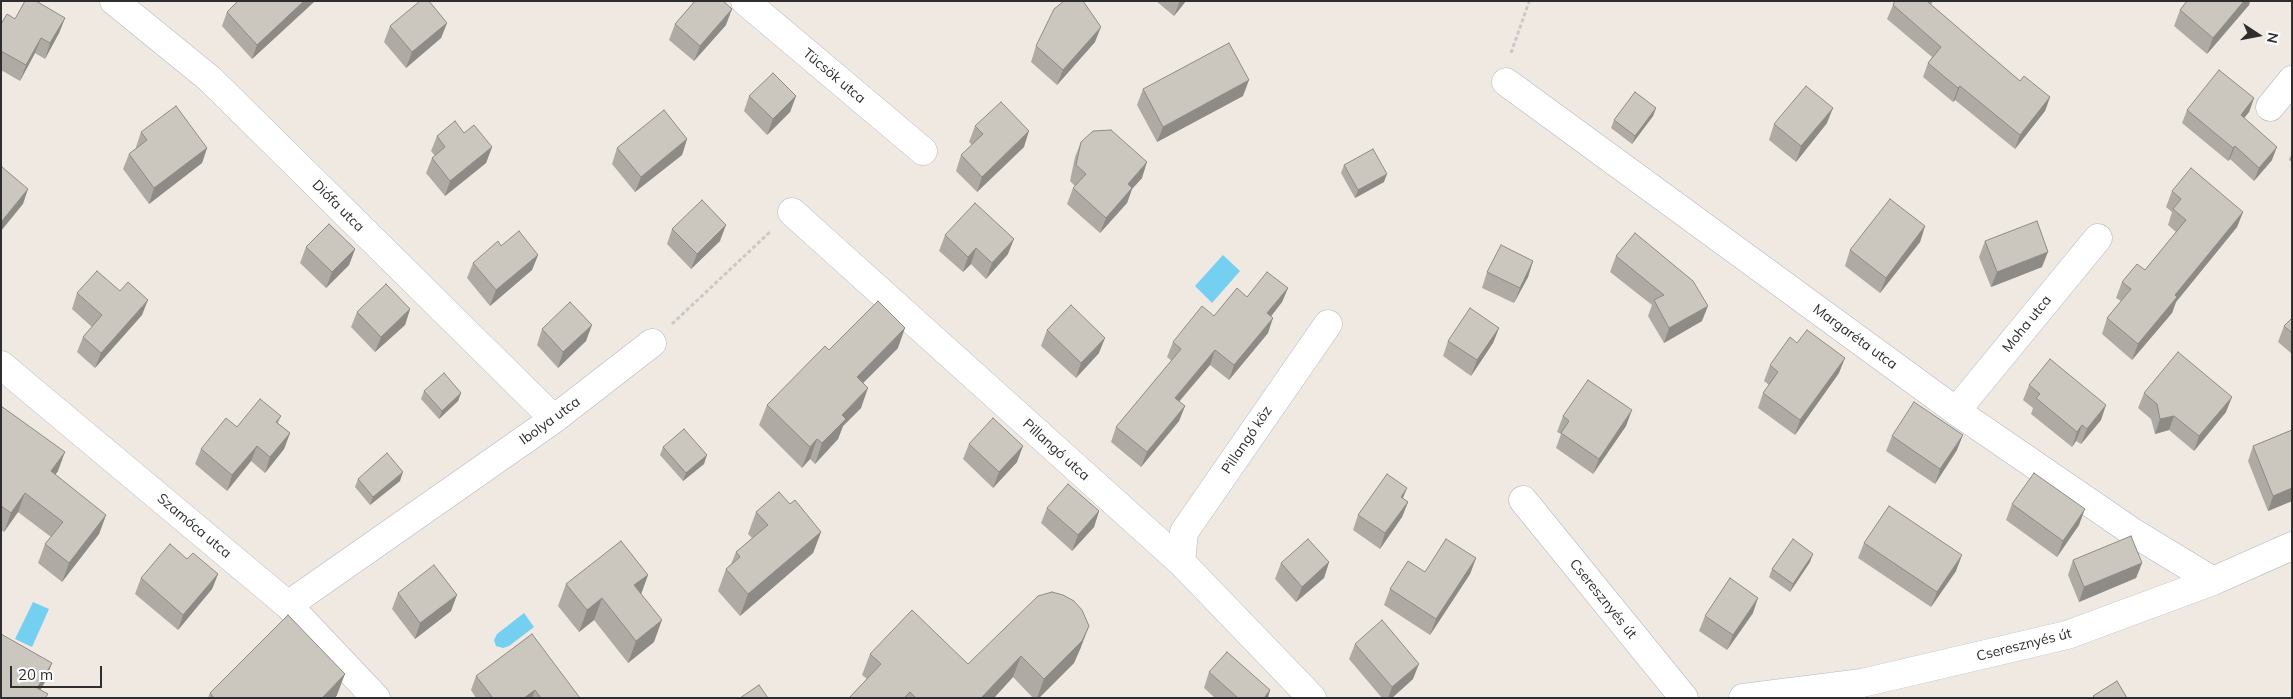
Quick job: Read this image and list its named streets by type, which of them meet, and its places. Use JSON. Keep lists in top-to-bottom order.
{
  "streets": {
    "street": [
      "Tücsök utca",
      "Diófa utca",
      "Moha utca",
      "Margaréta utca",
      "Ibolya utca",
      "Pillangó köz",
      "Pillangó utca",
      "Szamóca utca",
      "Cseresznyés út"
    ]
  },
  "crossings": [
    ["Diófa utca", "Ibolya utca"],
    ["Moha utca", "Margaréta utca"],
    ["Margaréta utca", "Cseresznyés út"],
    ["Ibolya utca", "Szamóca utca"],
    ["Pillangó köz", "Pillangó utca"]
  ],
  "scale_bar": "20 m",
  "north": "right"
}
